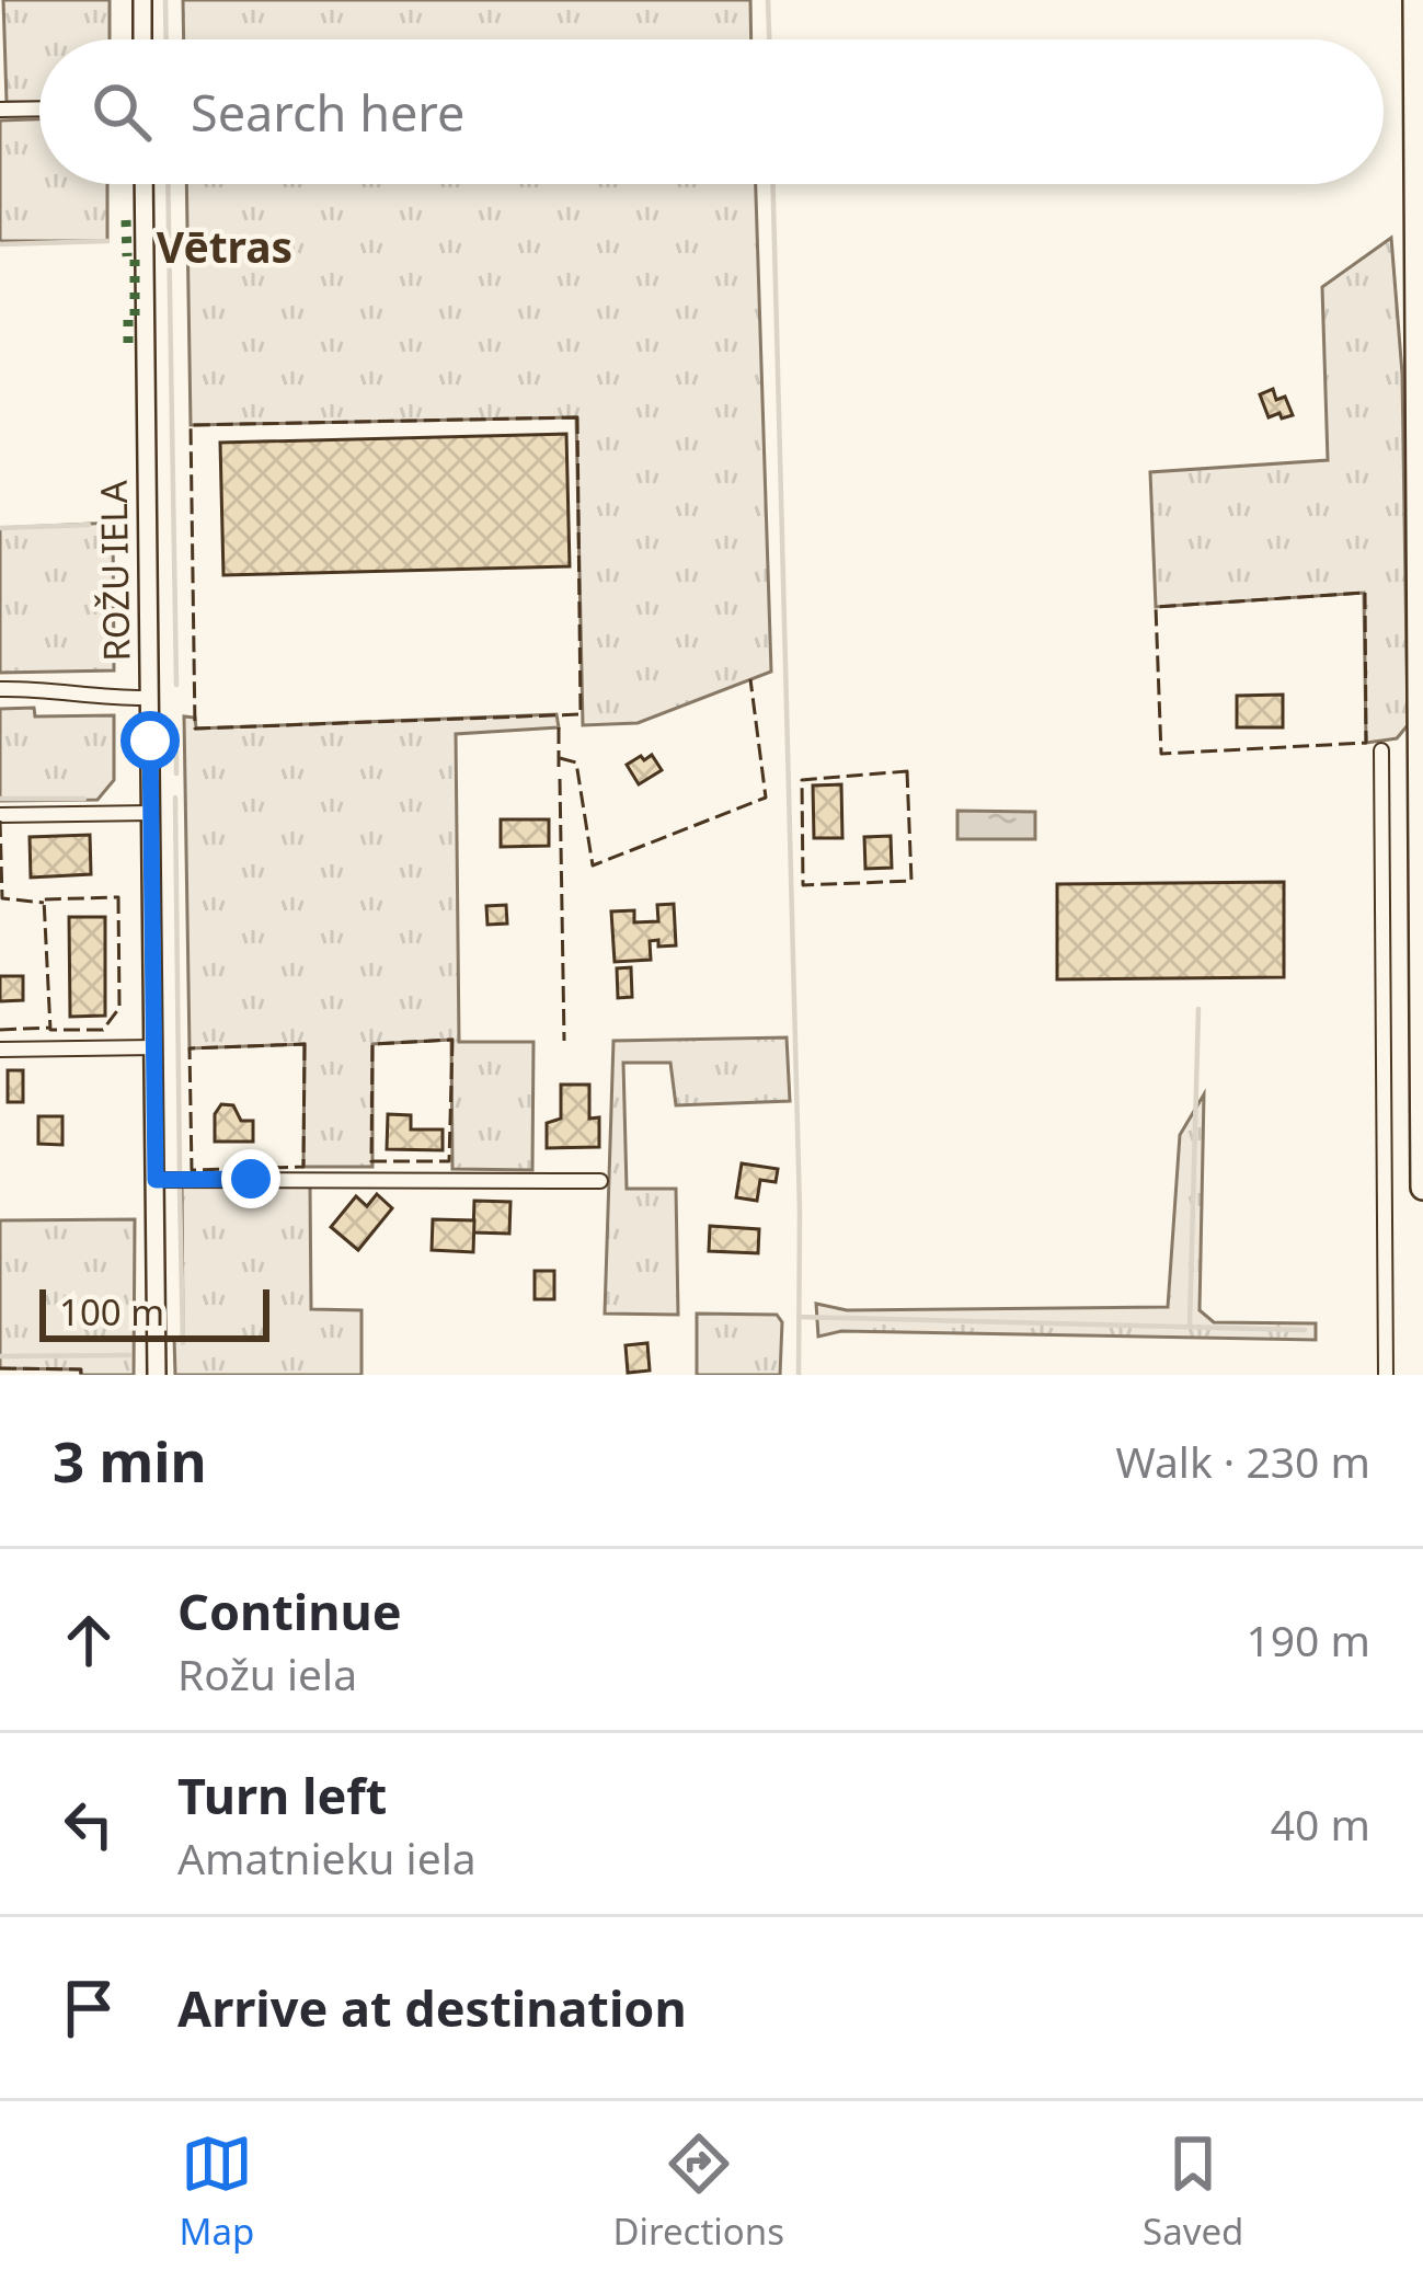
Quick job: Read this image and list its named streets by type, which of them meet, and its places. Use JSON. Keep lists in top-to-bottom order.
{
  "streets": {
    "street": ["ROŽU IELA"]
  },
  "districts": ["Vētras"],
  "scale_bar": "100 m",
  "page": {
    "search": "Search here",
    "scale": "100 m",
    "heading": ["3 min", "Walk · 230 m"],
    "list": [
      ["Continue", "Rožu iela", "190 m"],
      ["Turn left", "Amatnieku iela", "40 m"],
      "Arrive at destination"
    ],
    "nav": ["Map", "Directions", "Saved"]
  }
}
